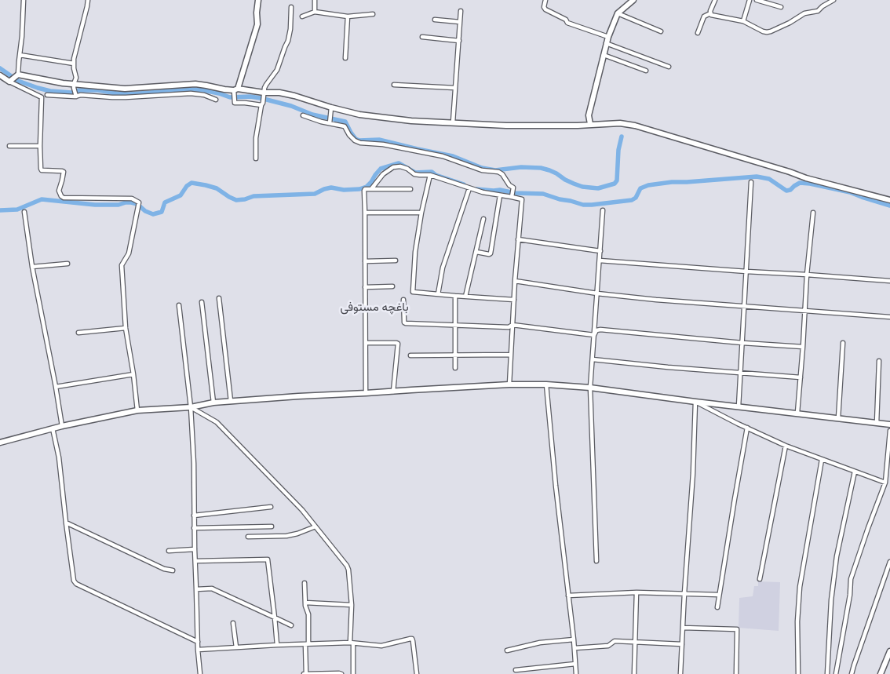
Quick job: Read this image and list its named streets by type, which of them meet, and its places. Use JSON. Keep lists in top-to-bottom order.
{
  "districts": ["باغچه مستوفی"]
}
